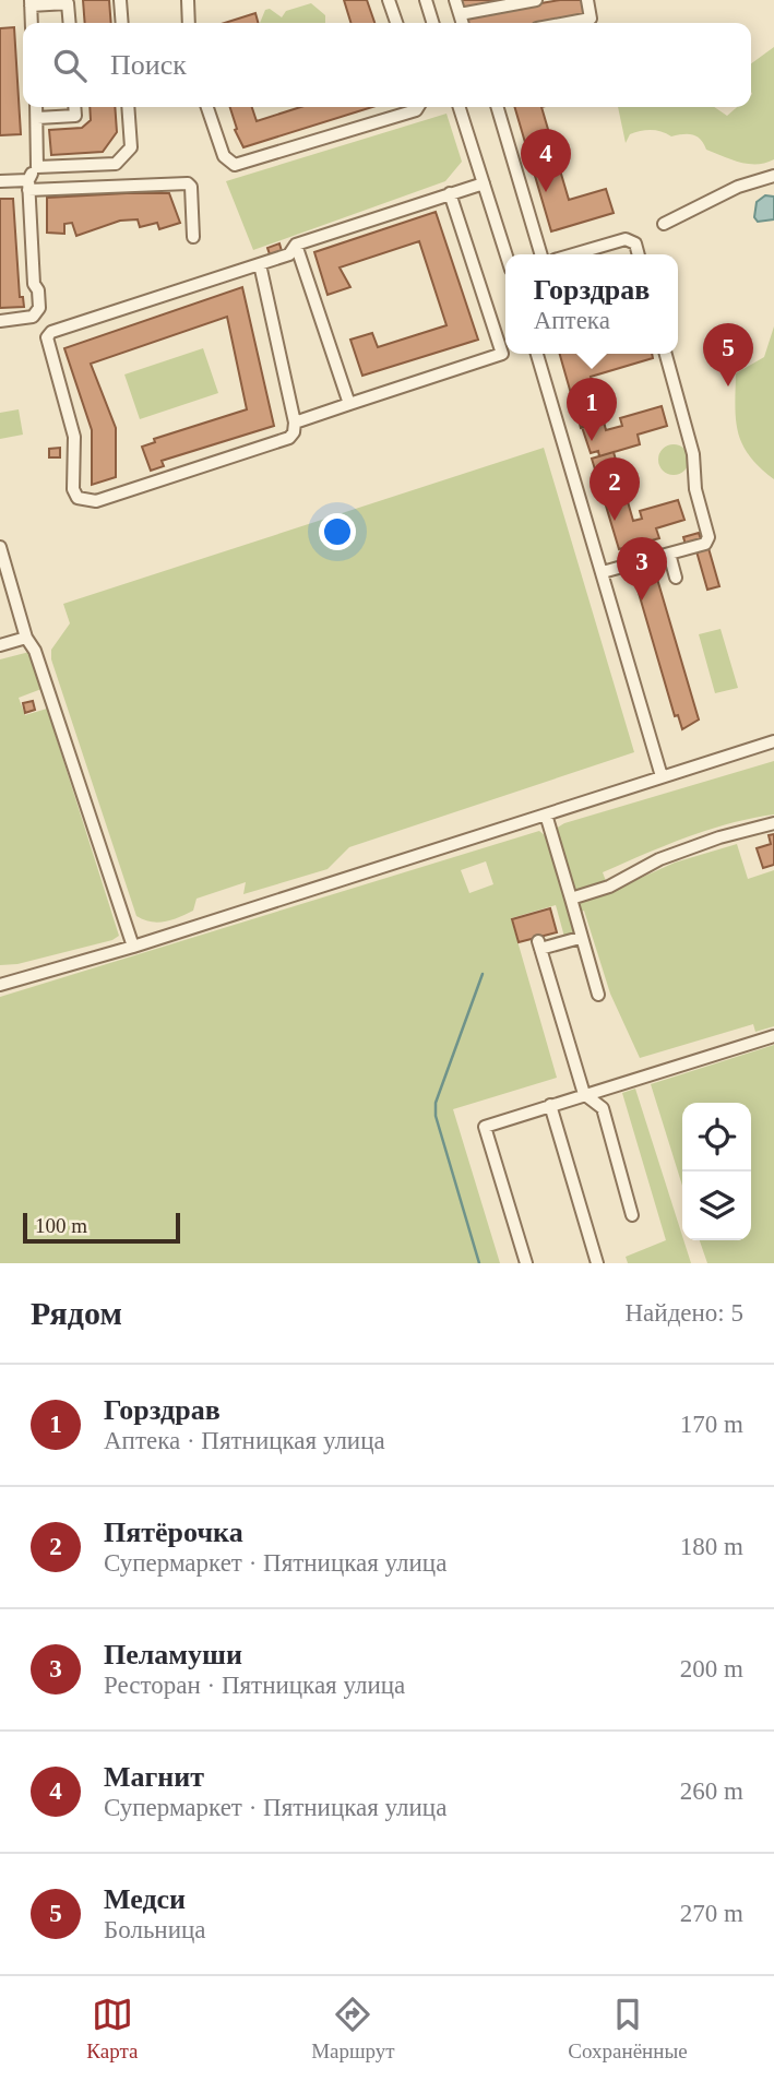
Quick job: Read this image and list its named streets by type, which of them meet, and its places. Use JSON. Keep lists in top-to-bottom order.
{
  "scale_bar": "100 m",
  "page": {
    "search": "Поиск",
    "pins": [
      "4",
      "5",
      "1",
      "2",
      "3"
    ],
    "popup": ["Горздрав", "Аптека"],
    "scale": "100 m",
    "heading": ["Рядом", "Найдено: 5"],
    "list": [
      {
        "mark": "1",
        "name": "Горздрав",
        "note": "Аптека · Пятницкая улица",
        "value": "170 m"
      },
      {
        "mark": "2",
        "name": "Пятёрочка",
        "note": "Супермаркет · Пятницкая улица",
        "value": "180 m"
      },
      {
        "mark": "3",
        "name": "Пеламуши",
        "note": "Ресторан · Пятницкая улица",
        "value": "200 m"
      },
      {
        "mark": "4",
        "name": "Магнит",
        "note": "Супермаркет · Пятницкая улица",
        "value": "260 m"
      },
      {
        "mark": "5",
        "name": "Медси",
        "note": "Больница",
        "value": "270 m"
      }
    ],
    "nav": ["Карта", "Маршрут", "Сохранённые"]
  }
}
